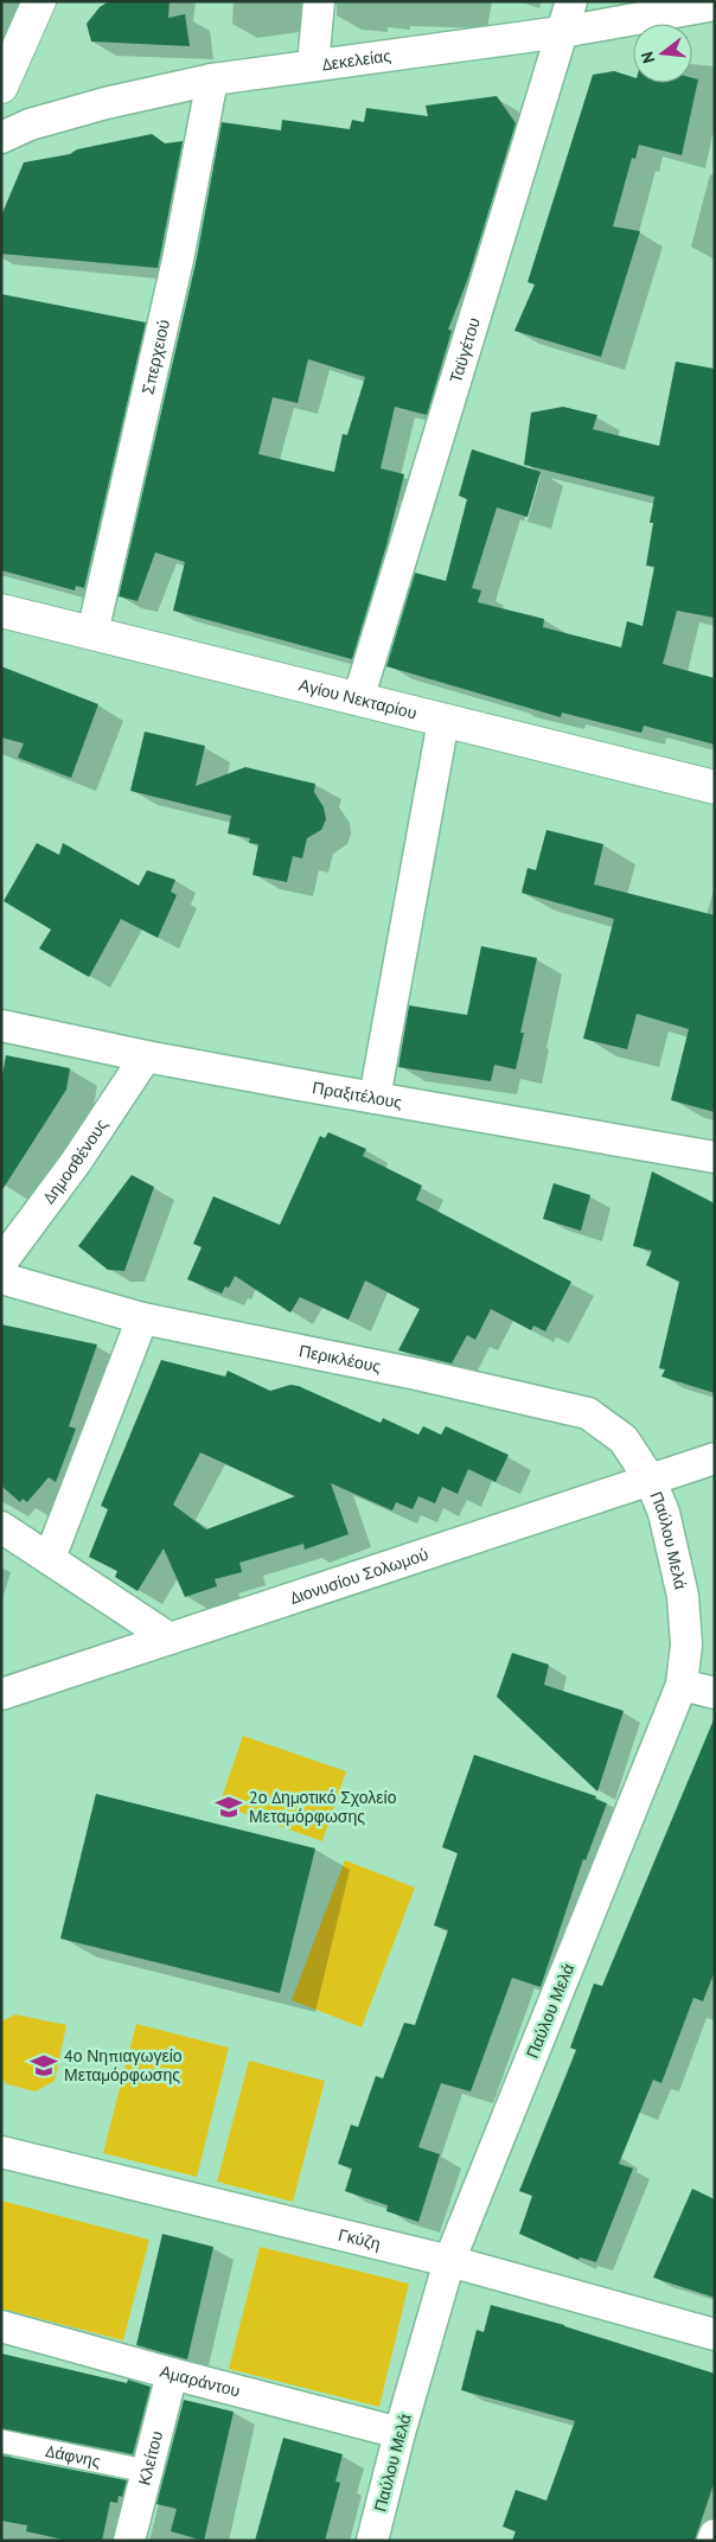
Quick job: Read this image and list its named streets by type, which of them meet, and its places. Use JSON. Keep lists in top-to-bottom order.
{
  "streets": {
    "street": [
      "Δεκελείας",
      "Ταϋγέτου",
      "Σπερχειού",
      "Αγίου Νεκταρίου",
      "Πραξιτέλους",
      "Δημοσθένους",
      "Περικλέους",
      "Παύλου Μελά",
      "Διονυσίου Σολωμού",
      "Γκύζη",
      "Αμαράντου",
      "Δάφνης",
      "Κλείτου"
    ]
  },
  "crossings": [
    ["Δεκελείας", "Ταϋγέτου"],
    ["Δεκελείας", "Σπερχειού"],
    ["Ταϋγέτου", "Αγίου Νεκταρίου"],
    ["Σπερχειού", "Αγίου Νεκταρίου"],
    ["Πραξιτέλους", "Δημοσθένους"],
    ["Περικλέους", "Παύλου Μελά"],
    ["Περικλέους", "Διονυσίου Σολωμού"],
    ["Παύλου Μελά", "Διονυσίου Σολωμού"],
    ["Παύλου Μελά", "Γκύζη"],
    ["Παύλου Μελά", "Αμαράντου"],
    ["Αμαράντου", "Κλείτου"],
    ["Δάφνης", "Κλείτου"]
  ],
  "places": {
    "school or university": ["2ο Δημοτικό Σχολείο Μεταμόρφωσης", "4ο Νηπιαγωγείο Μεταμόρφωσης"]
  },
  "north": "left"
}
